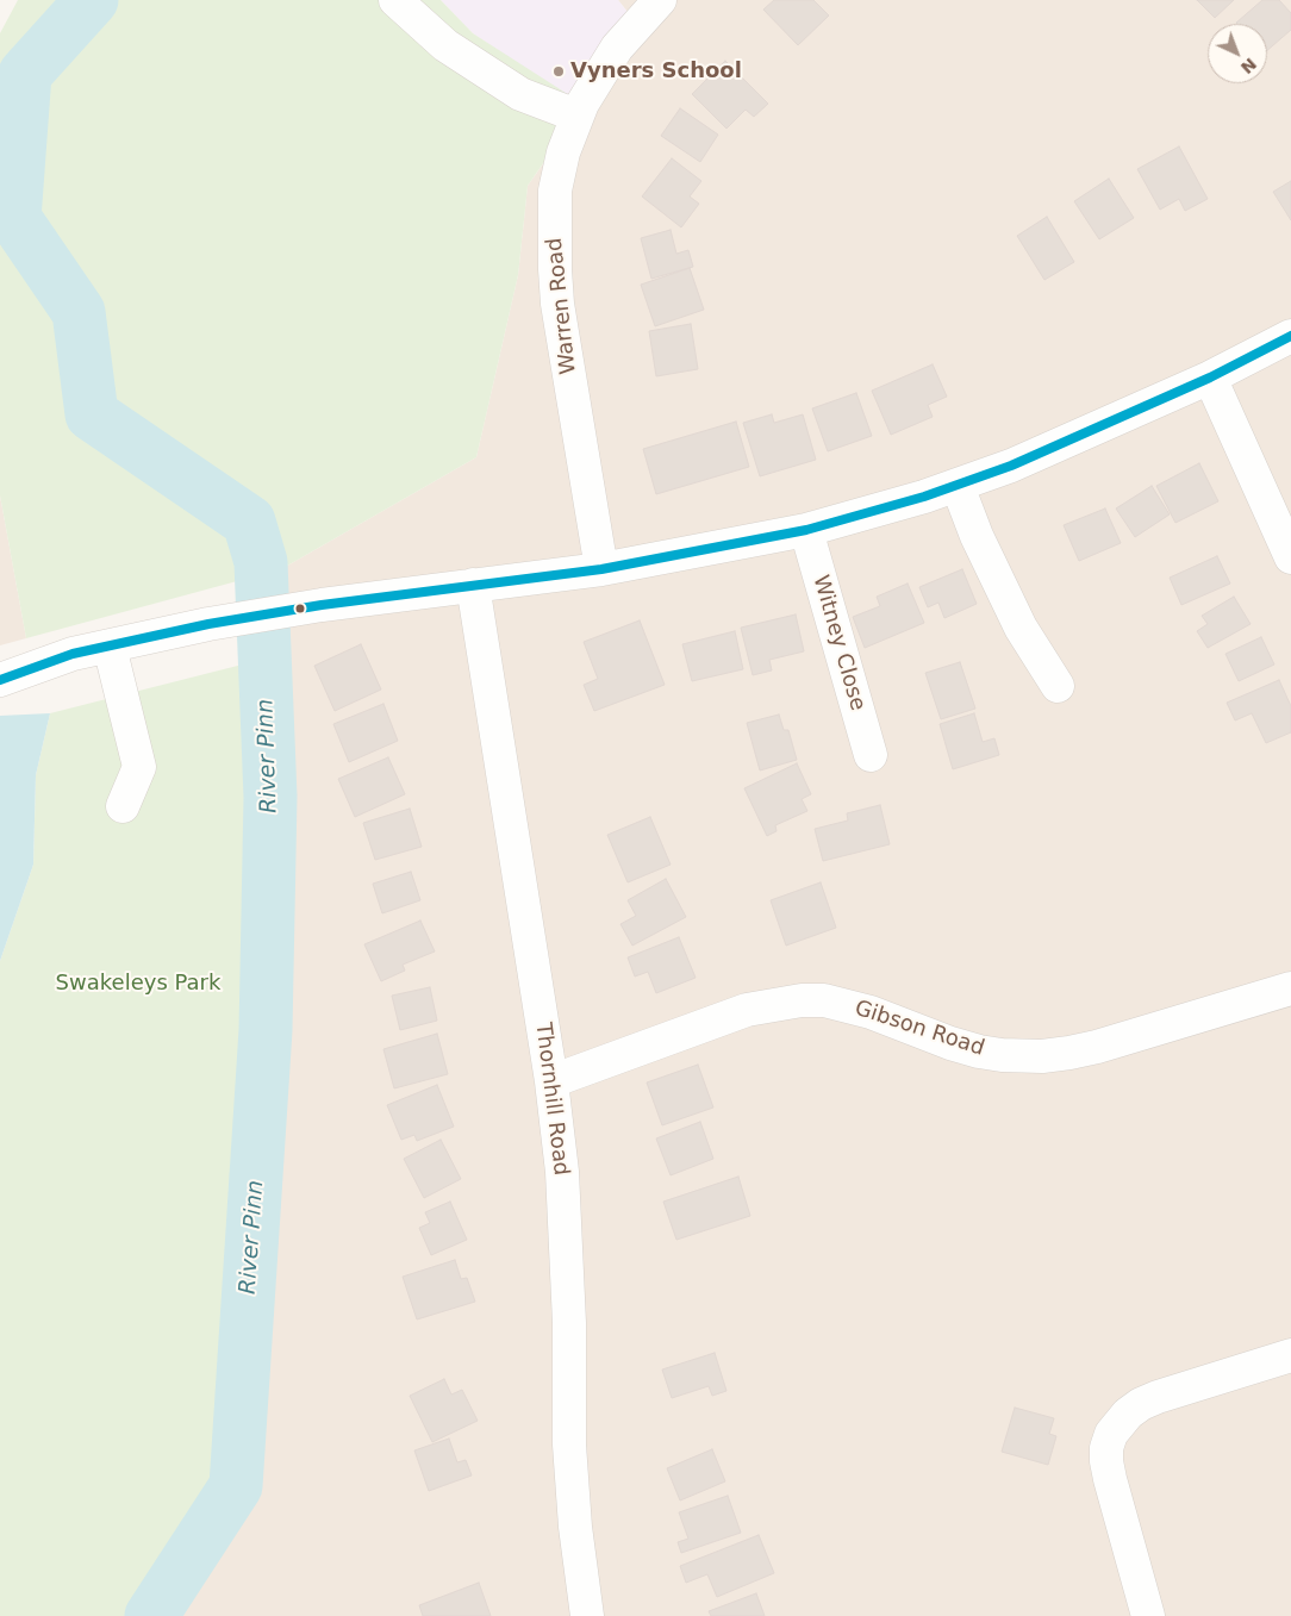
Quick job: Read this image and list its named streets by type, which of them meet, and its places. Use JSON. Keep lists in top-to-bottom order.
{
  "streets": {
    "street": [
      "Warren Road",
      "Witney Close",
      "Gibson Road",
      "Thornhill Road"
    ]
  },
  "crossings": [
    ["Gibson Road", "Thornhill Road"]
  ],
  "water": ["River Pinn"],
  "parks": ["Swakeleys Park"],
  "places": ["Vyners School"],
  "north": "bottom right"
}
